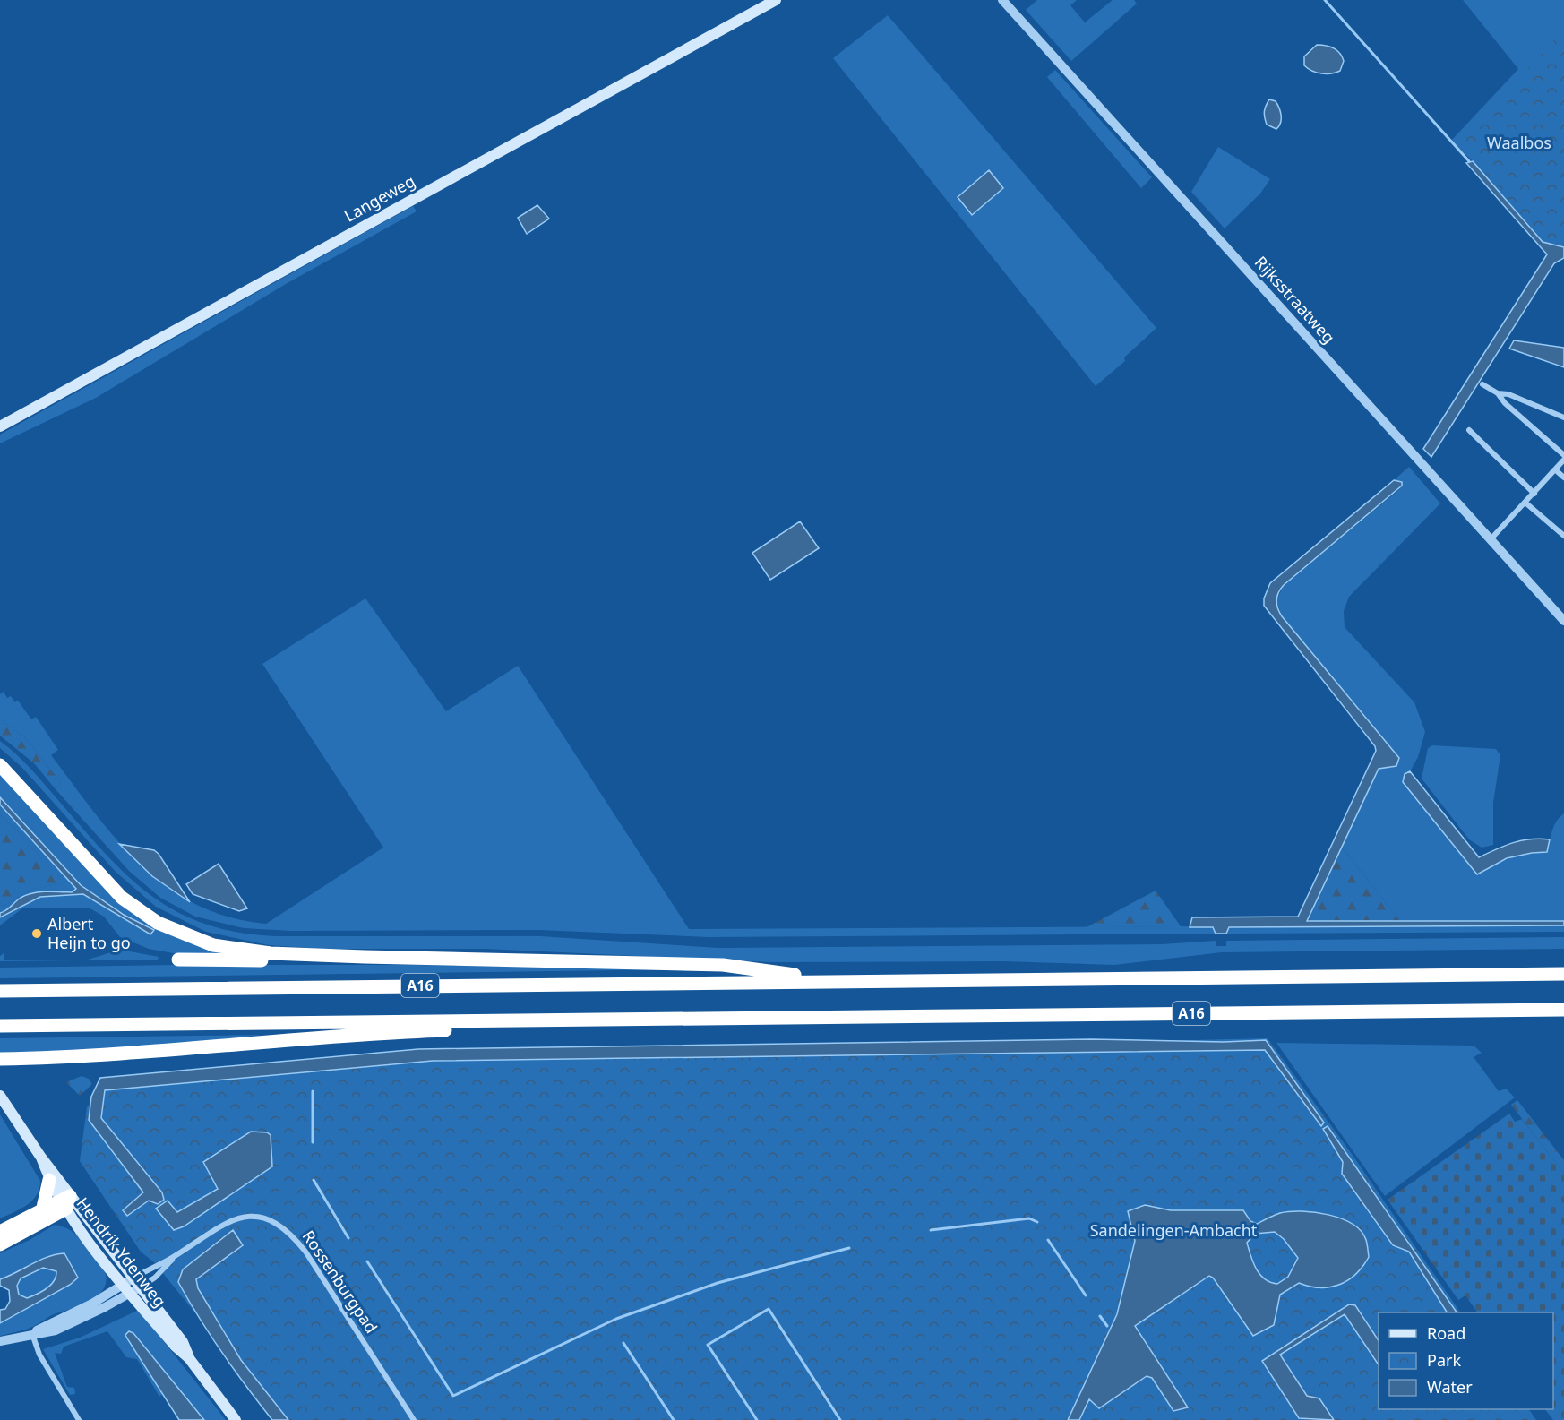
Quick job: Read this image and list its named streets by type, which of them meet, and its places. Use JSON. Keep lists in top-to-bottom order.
{
  "streets": {
    "highway": ["A16"],
    "main road": ["Langeweg", "Hendrik Ydenweg"],
    "street": ["Rijksstraatweg", "Rossenburgpad"]
  },
  "crossings": [
    ["Hendrik Ydenweg", "Rossenburgpad"]
  ],
  "parks": ["Waalbos", "Sandelingen-Ambacht"],
  "places": ["Albert Heijn to go"],
  "legend": ["Road", "Park", "Water"]
}
